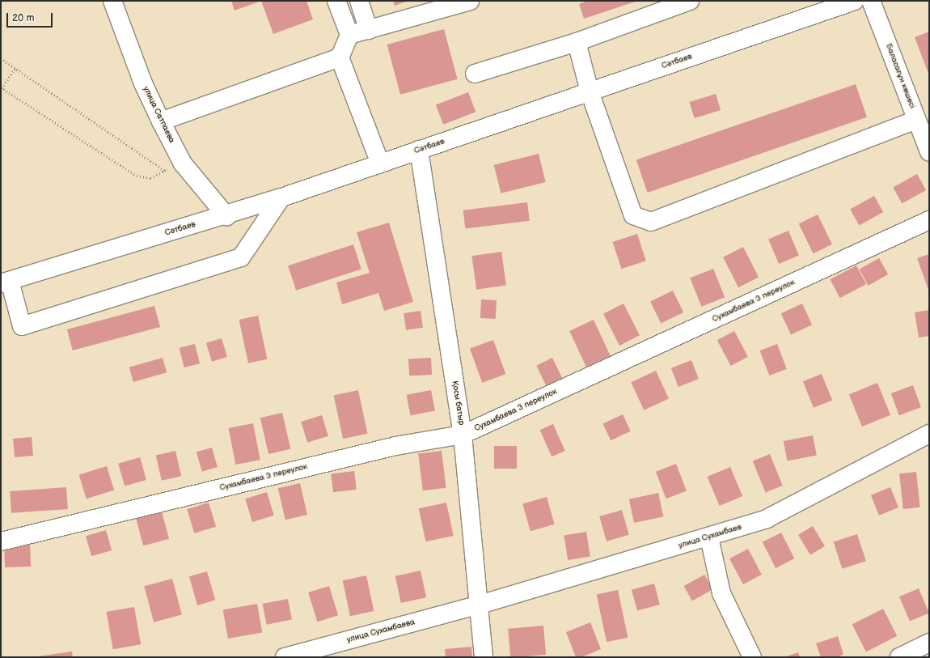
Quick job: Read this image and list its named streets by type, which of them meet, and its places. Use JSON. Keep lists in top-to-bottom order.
{
  "streets": {
    "street": [
      "Сәтбаев",
      "Баласағұн көшесі",
      "улица Сатпаева",
      "Сухамбаева 3 переулок",
      "Қосы батыр",
      "улица Сухамбаев",
      "улица Сухамбаева"
    ]
  },
  "crossings": [
    ["Сәтбаев", "улица Сатпаева"],
    ["Сәтбаев", "Қосы батыр"],
    ["Сухамбаева 3 переулок", "Қосы батыр"],
    ["Қосы батыр", "улица Сухамбаев"],
    ["Қосы батыр", "улица Сухамбаева"],
    ["улица Сухамбаев", "улица Сухамбаева"]
  ],
  "scale_bar": "20 m"
}
